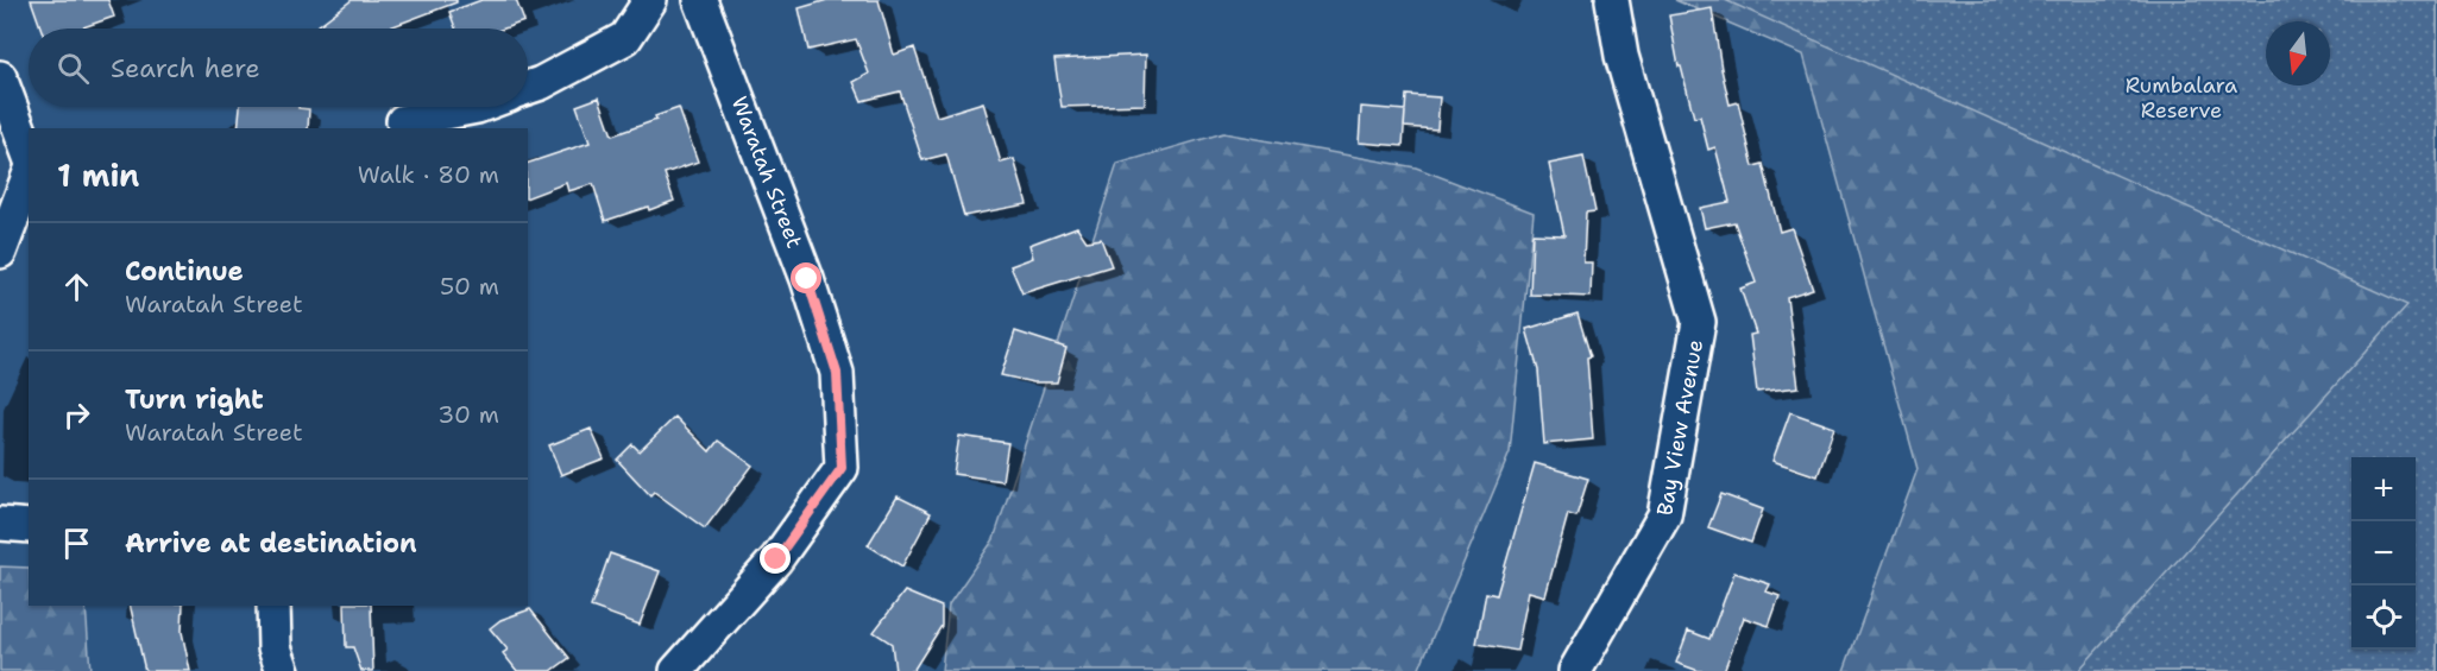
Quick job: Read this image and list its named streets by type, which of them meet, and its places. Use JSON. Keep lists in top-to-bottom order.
{
  "streets": {
    "street": ["Waratah Street", "Bay View Avenue"]
  },
  "parks": ["Rumbalara Reserve"],
  "north": "bottom",
  "page": {
    "search": "Search here",
    "heading": ["1 min", "Walk · 80 m"],
    "list": [
      ["Continue", "Waratah Street", "50 m"],
      ["Turn right", "Waratah Street", "30 m"],
      "Arrive at destination"
    ],
    "map_buttons": ["+", "−"]
  }
}
